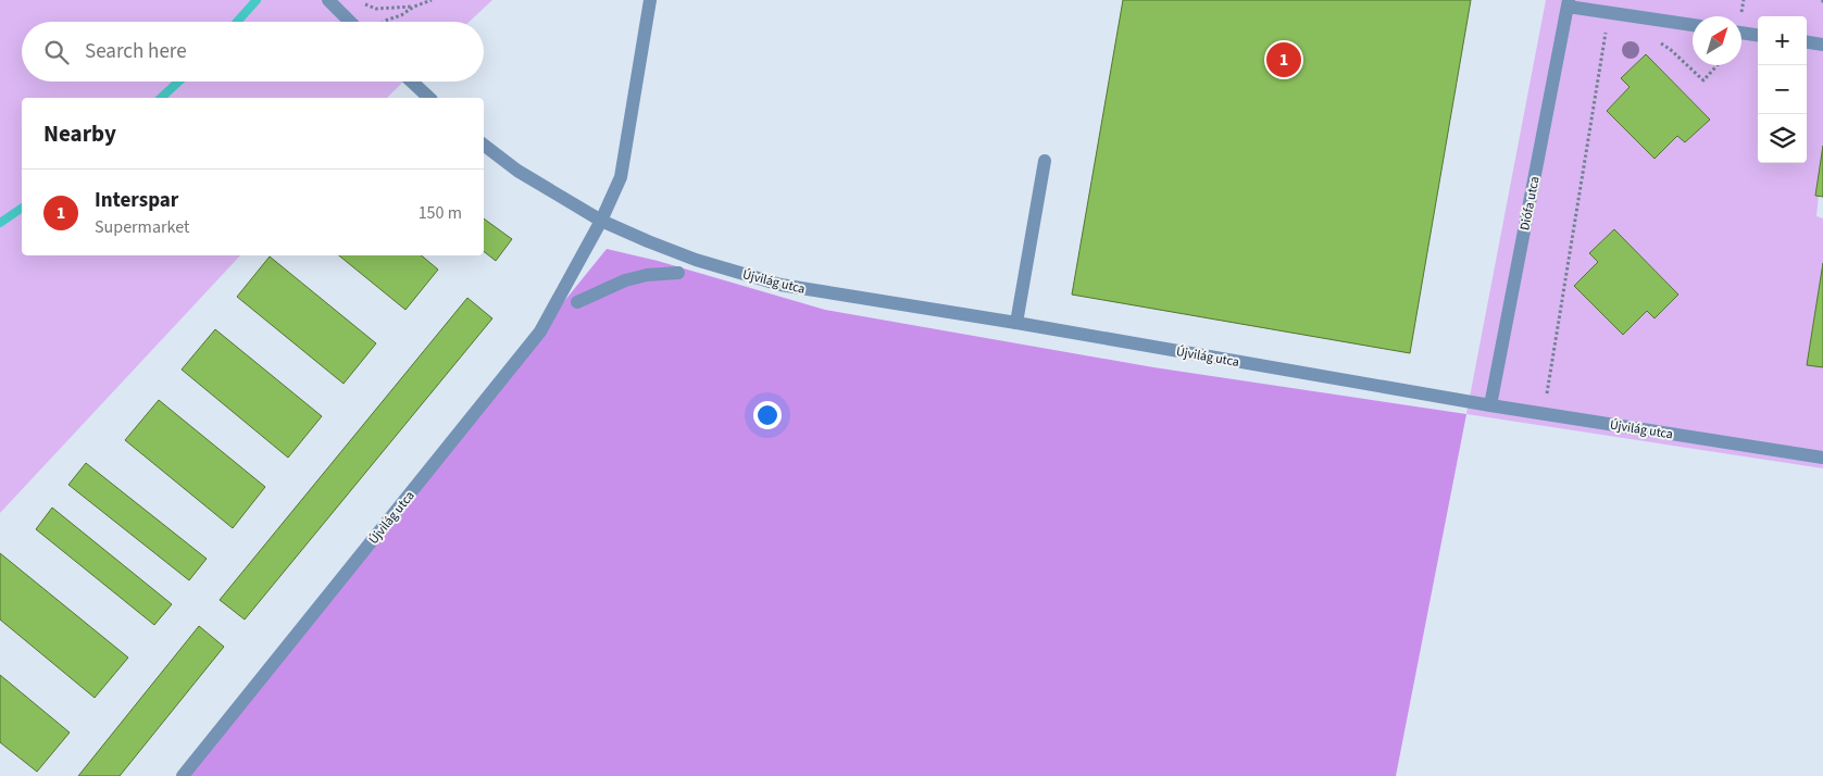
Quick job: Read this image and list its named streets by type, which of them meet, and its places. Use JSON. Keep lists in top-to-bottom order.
{
  "streets": {
    "street": ["Diófa utca", "Újvilág utca"]
  },
  "crossings": [
    ["Diófa utca", "Újvilág utca"]
  ],
  "north": "top right",
  "page": {
    "map_buttons": ["+", "−"],
    "search": "Search here",
    "pins": "1",
    "heading": "Nearby",
    "list": [
      {
        "mark": "1",
        "name": "Interspar",
        "note": "Supermarket",
        "value": "150 m"
      }
    ]
  }
}
